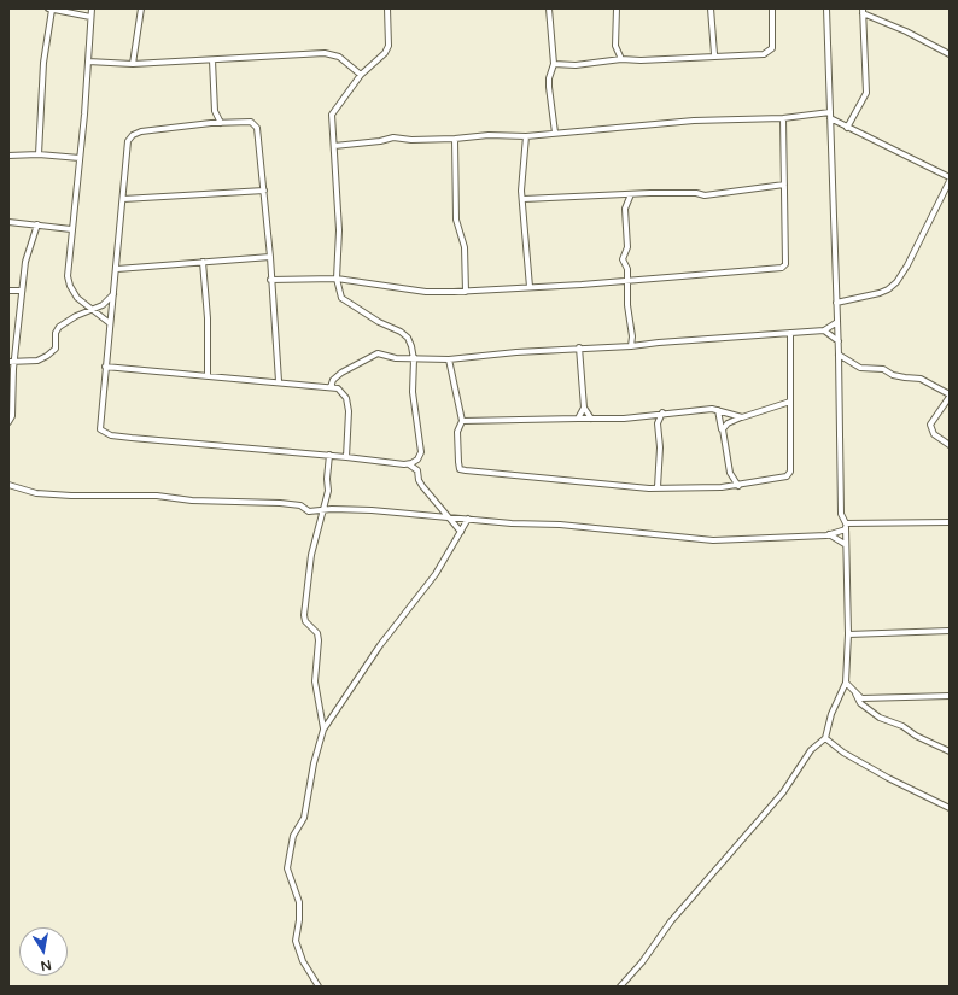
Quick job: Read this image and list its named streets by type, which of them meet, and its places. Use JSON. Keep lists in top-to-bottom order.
{
  "north": "bottom"
}
